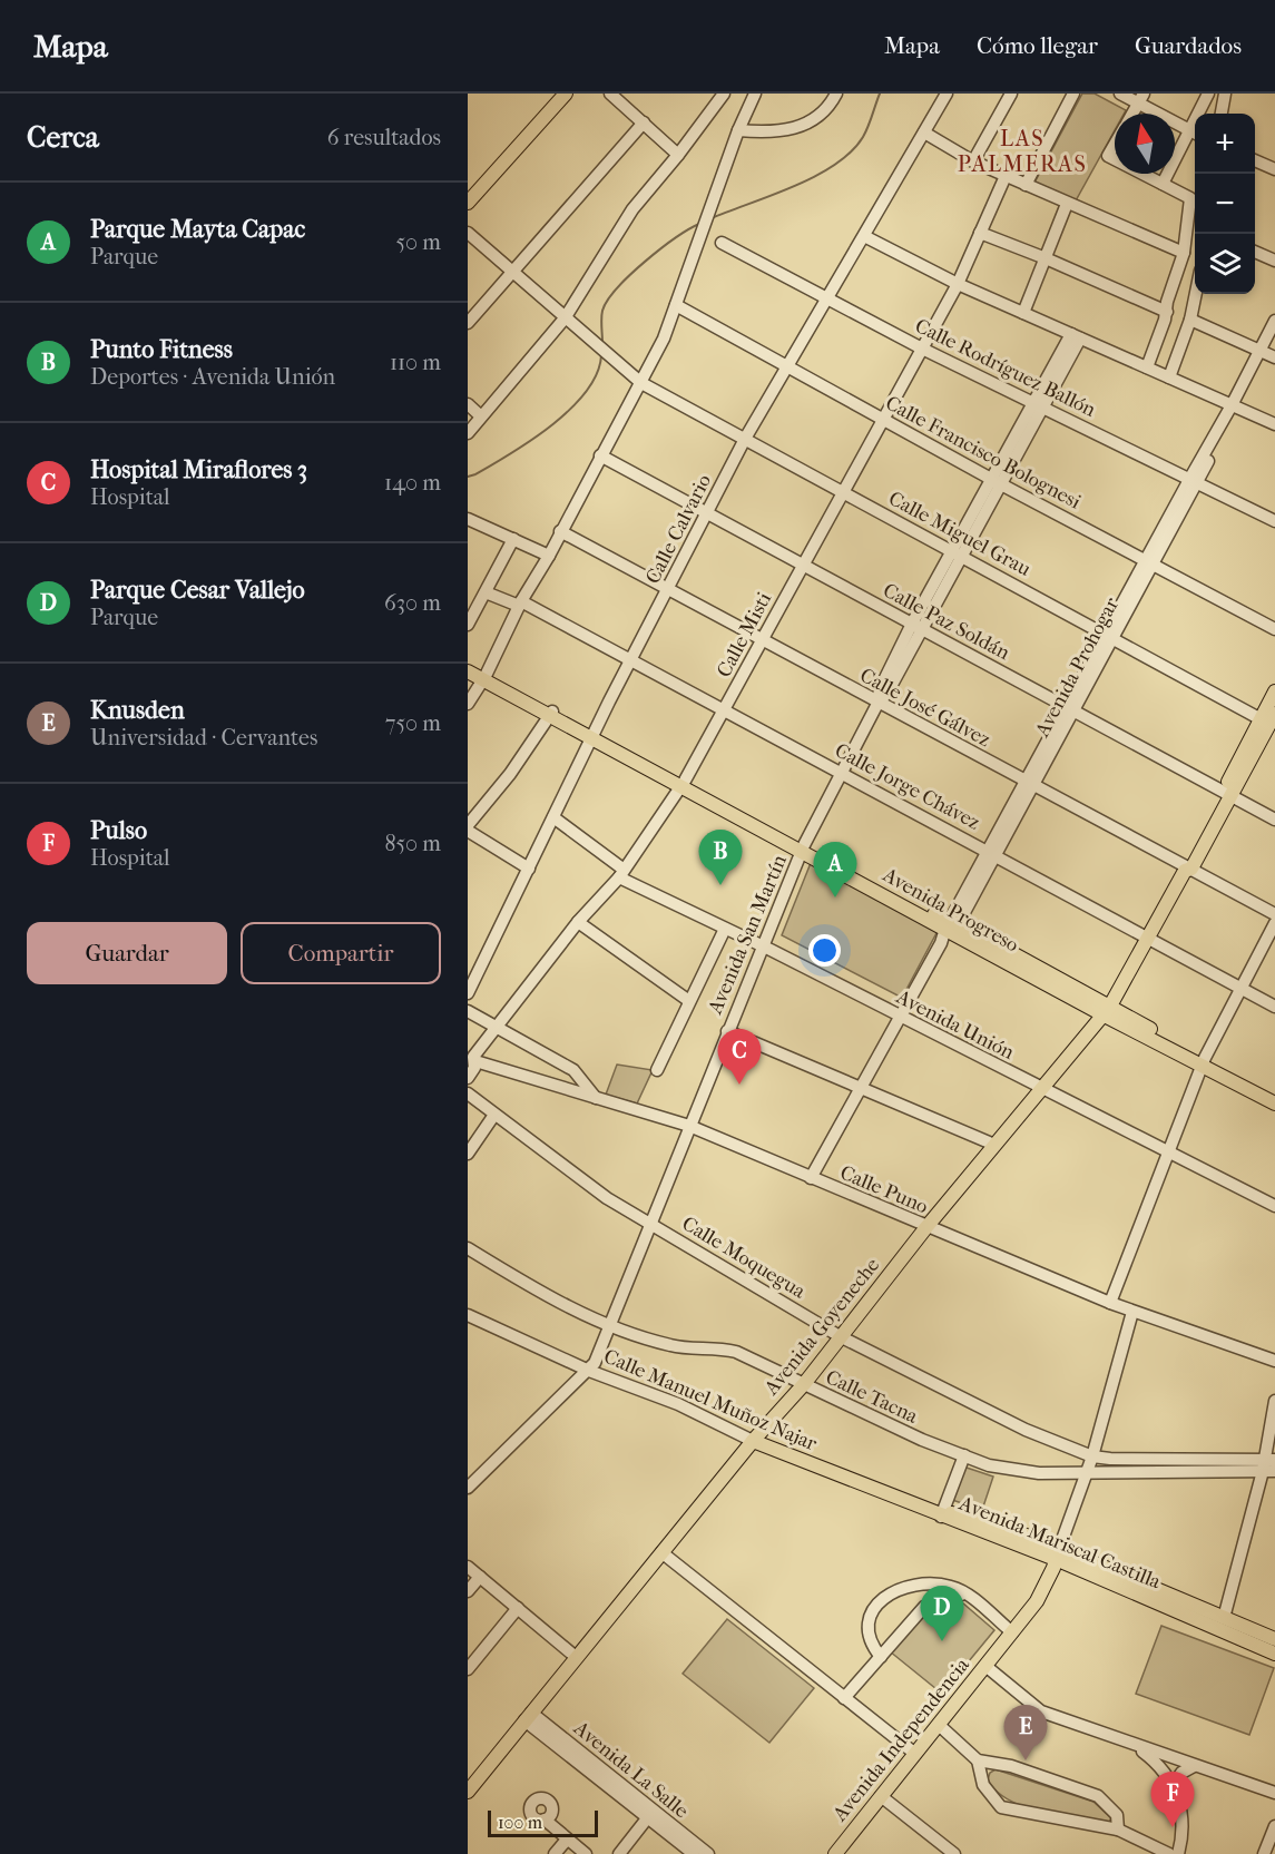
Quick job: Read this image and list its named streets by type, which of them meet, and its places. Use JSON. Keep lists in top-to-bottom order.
{
  "streets": {
    "main road": [
      "Avenida Progreso",
      "Avenida Goyeneche",
      "Calle Manuel Muñoz Najar",
      "Avenida Mariscal Castilla",
      "Avenida Independencia"
    ],
    "street": [
      "Calle Rodríguez Ballón",
      "Calle Francisco Bolognesi",
      "Calle Calvario",
      "Calle Miguel Grau",
      "Calle Paz Soldán",
      "Calle Misti",
      "Avenida Prohogar",
      "Calle José Gálvez",
      "Calle Jorge Chávez",
      "Avenida San Martín",
      "Avenida Unión",
      "Calle Puno",
      "Calle Moquegua",
      "Calle Tacna",
      "Avenida La Salle"
    ]
  },
  "crossings": [
    ["Calle Rodríguez Ballón", "Calle Calvario"],
    ["Calle Rodríguez Ballón", "Calle Misti"],
    ["Calle Rodríguez Ballón", "Avenida Prohogar"],
    ["Calle Rodríguez Ballón", "Avenida San Martín"],
    ["Calle Francisco Bolognesi", "Calle Calvario"],
    ["Calle Francisco Bolognesi", "Calle Misti"],
    ["Calle Francisco Bolognesi", "Avenida Prohogar"],
    ["Calle Francisco Bolognesi", "Avenida San Martín"],
    ["Calle Calvario", "Calle Miguel Grau"],
    ["Calle Calvario", "Calle Paz Soldán"],
    ["Calle Calvario", "Calle José Gálvez"],
    ["Calle Calvario", "Calle Jorge Chávez"],
    ["Calle Calvario", "Avenida Progreso"],
    ["Calle Calvario", "Avenida Unión"],
    ["Calle Miguel Grau", "Calle Misti"],
    ["Calle Miguel Grau", "Avenida Prohogar"],
    ["Calle Miguel Grau", "Avenida San Martín"],
    ["Calle Miguel Grau", "Avenida Goyeneche"],
    ["Calle Paz Soldán", "Calle Misti"],
    ["Calle Paz Soldán", "Avenida Prohogar"],
    ["Calle Paz Soldán", "Avenida San Martín"],
    ["Calle Paz Soldán", "Avenida Goyeneche"],
    ["Calle Misti", "Calle José Gálvez"],
    ["Calle Misti", "Calle Jorge Chávez"],
    ["Calle Misti", "Avenida Progreso"],
    ["Calle Misti", "Avenida Unión"],
    ["Calle Misti", "Calle Puno"],
    ["Avenida Prohogar", "Calle José Gálvez"],
    ["Avenida Prohogar", "Calle Jorge Chávez"],
    ["Avenida Prohogar", "Avenida Progreso"],
    ["Avenida Prohogar", "Avenida Unión"],
    ["Avenida Prohogar", "Calle Puno"],
    ["Calle José Gálvez", "Avenida San Martín"],
    ["Calle José Gálvez", "Avenida Goyeneche"],
    ["Calle Jorge Chávez", "Avenida San Martín"],
    ["Calle Jorge Chávez", "Avenida Goyeneche"],
    ["Avenida Progreso", "Avenida San Martín"],
    ["Avenida Progreso", "Avenida Goyeneche"],
    ["Avenida San Martín", "Avenida Unión"],
    ["Avenida San Martín", "Calle Puno"],
    ["Avenida San Martín", "Calle Moquegua"],
    ["Avenida San Martín", "Calle Tacna"],
    ["Avenida San Martín", "Calle Manuel Muñoz Najar"],
    ["Avenida Unión", "Avenida Goyeneche"],
    ["Calle Puno", "Avenida Goyeneche"],
    ["Calle Puno", "Avenida Independencia"],
    ["Calle Moquegua", "Avenida Goyeneche"],
    ["Calle Moquegua", "Avenida Independencia"],
    ["Avenida Goyeneche", "Calle Tacna"],
    ["Avenida Goyeneche", "Calle Manuel Muñoz Najar"],
    ["Avenida Goyeneche", "Avenida La Salle"],
    ["Calle Tacna", "Avenida Independencia"],
    ["Calle Manuel Muñoz Najar", "Avenida Mariscal Castilla"],
    ["Avenida Mariscal Castilla", "Avenida Independencia"]
  ],
  "districts": ["LAS PALMERAS"],
  "scale_bar": "100 m",
  "north": "top",
  "page": {
    "header": "Mapa",
    "nav": ["Mapa", "Cómo llegar", "Guardados"],
    "heading": ["Cerca", "6 resultados"],
    "map_buttons": ["+", "−"],
    "list": [
      {
        "mark": "A",
        "name": "Parque Mayta Capac",
        "note": "Parque",
        "value": "50 m"
      },
      {
        "mark": "B",
        "name": "Punto Fitness",
        "note": "Deportes · Avenida Unión",
        "value": "110 m"
      },
      {
        "mark": "C",
        "name": "Hospital Miraflores 3",
        "note": "Hospital",
        "value": "140 m"
      },
      {
        "mark": "D",
        "name": "Parque Cesar Vallejo",
        "note": "Parque",
        "value": "630 m"
      },
      {
        "mark": "E",
        "name": "Knusden",
        "note": "Universidad · Cervantes",
        "value": "750 m"
      },
      {
        "mark": "F",
        "name": "Pulso",
        "note": "Hospital",
        "value": "850 m"
      }
    ],
    "pins": [
      "B",
      "A",
      "C",
      "D",
      "E",
      "F"
    ],
    "buttons": ["Guardar", "Compartir"],
    "scale": "100 m"
  }
}
